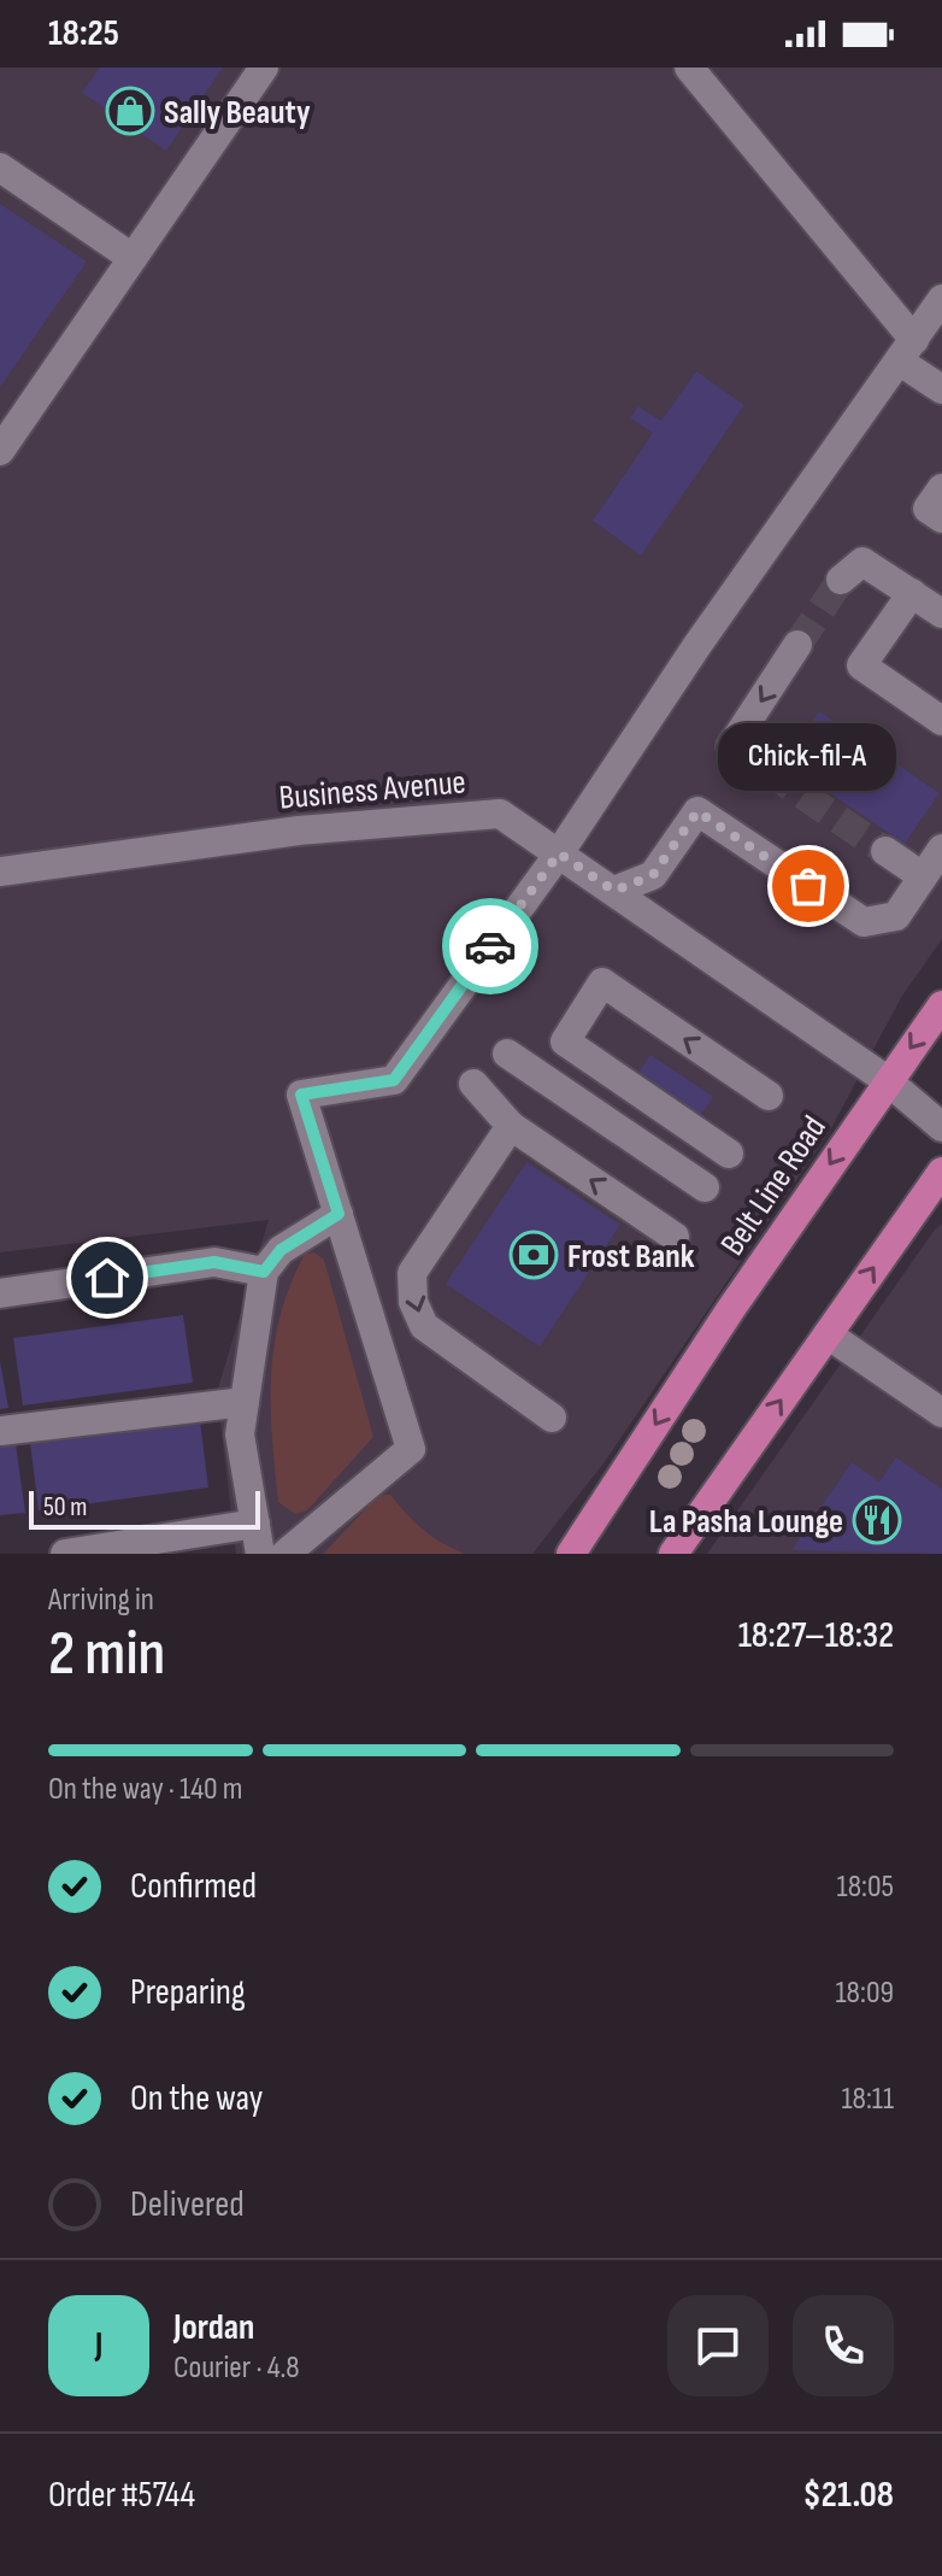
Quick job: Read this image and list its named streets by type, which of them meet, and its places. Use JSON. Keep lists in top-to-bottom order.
{
  "streets": {
    "main road": ["Belt Line Road"],
    "street": ["Business Avenue"]
  },
  "crossings": [
    ["Business Avenue", "Belt Line Road"]
  ],
  "places": {
    "shop": ["Sally Beauty"],
    "other": ["Chick-fil-A"],
    "bank": ["Frost Bank"],
    "restaurant": ["La Pasha Lounge"]
  },
  "scale_bar": "50 m",
  "page": {
    "status": "18:25",
    "bubble": "Chick-fil-A",
    "scale": "50 m",
    "heading": ["2 min", "Arriving in", "18:27–18:32"],
    "panel": [
      "Jordan",
      "Courier · 4.8",
      "Order #5744",
      "$21.08"
    ],
    "bar": "On the way · 140 m",
    "list": [
      ["Confirmed", "18:05"],
      ["Preparing", "18:09"],
      ["On the way", "18:11"],
      "Delivered"
    ],
    "round": "J"
  }
}
